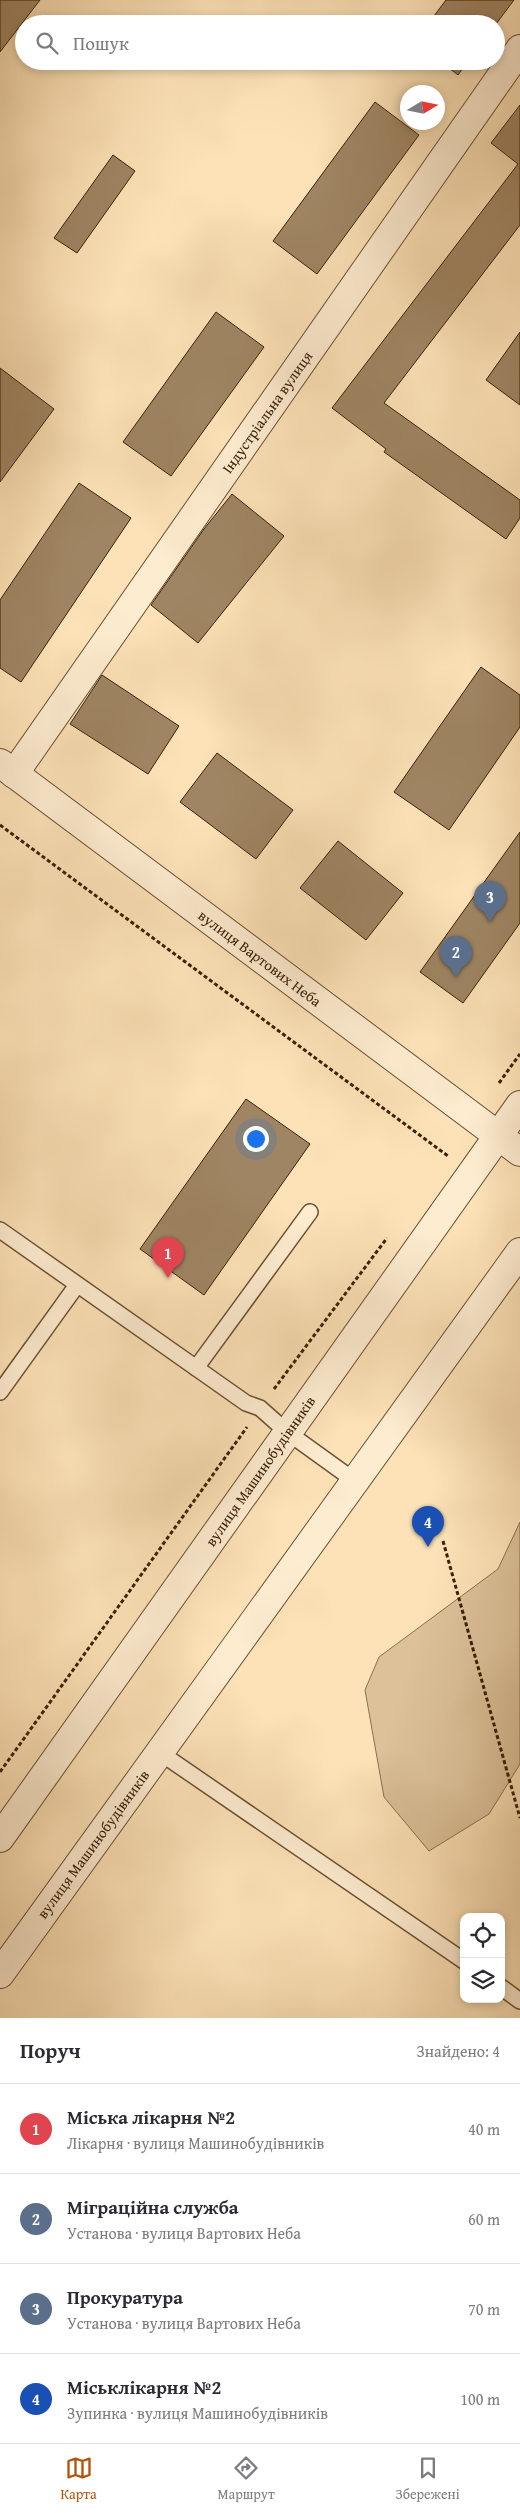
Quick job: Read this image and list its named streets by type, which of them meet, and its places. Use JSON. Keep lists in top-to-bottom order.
{
  "streets": {
    "street": ["Індустріальна вулиця", "вулиця Вартових Неба", "вулиця Машинобудівників"]
  },
  "crossings": [
    ["Індустріальна вулиця", "вулиця Вартових Неба"],
    ["вулиця Вартових Неба", "вулиця Машинобудівників"]
  ],
  "north": "right",
  "page": {
    "search": "Пошук",
    "pins": [
      "3",
      "2",
      "1",
      "4"
    ],
    "heading": ["Поруч", "Знайдено: 4"],
    "list": [
      {
        "mark": "1",
        "name": "Міська лікарня №2",
        "note": "Лікарня · вулиця Машинобудівників",
        "value": "40 m"
      },
      {
        "mark": "2",
        "name": "Міграційна служба",
        "note": "Установа · вулиця Вартових Неба",
        "value": "60 m"
      },
      {
        "mark": "3",
        "name": "Прокуратура",
        "note": "Установа · вулиця Вартових Неба",
        "value": "70 m"
      },
      {
        "mark": "4",
        "name": "Міськлікарня №2",
        "note": "Зупинка · вулиця Машинобудівників",
        "value": "100 m"
      }
    ],
    "nav": ["Карта", "Маршрут", "Збережені"]
  }
}
